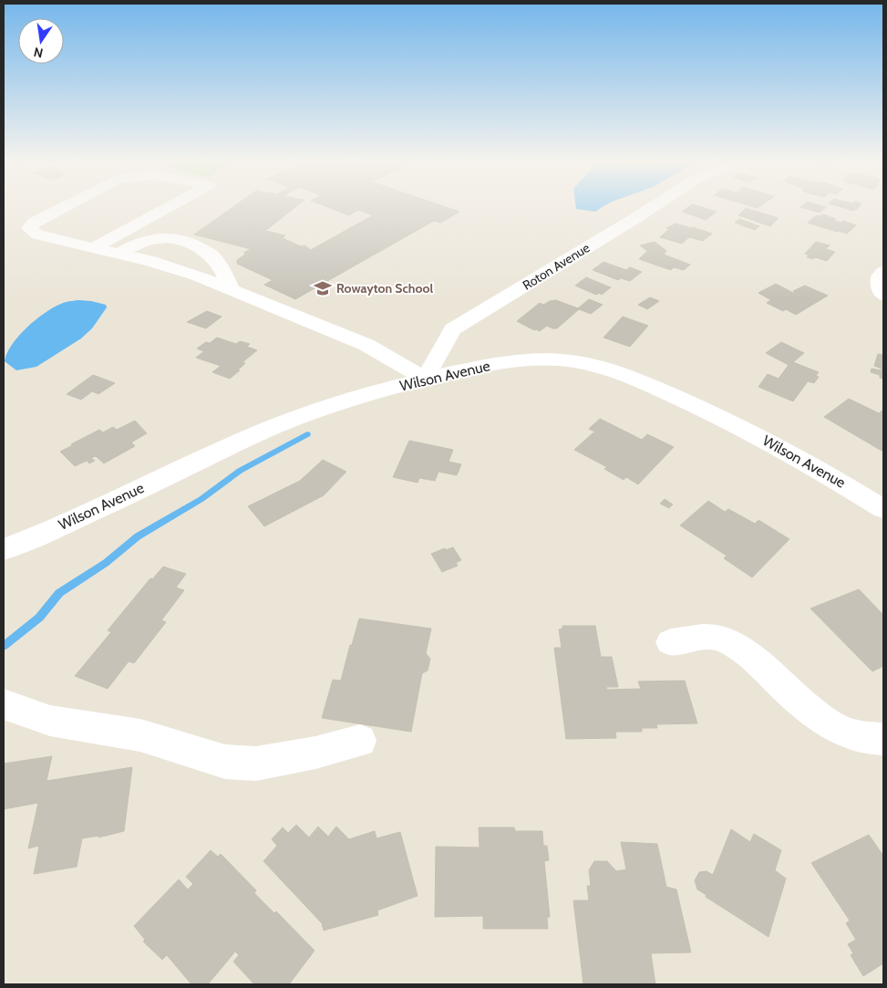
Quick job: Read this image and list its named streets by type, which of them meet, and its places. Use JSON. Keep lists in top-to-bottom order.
{
  "streets": {
    "street": ["Roton Avenue", "Wilson Avenue"]
  },
  "crossings": [
    ["Roton Avenue", "Wilson Avenue"]
  ],
  "places": {
    "school or university": ["Rowayton School"]
  },
  "north": "bottom"
}
